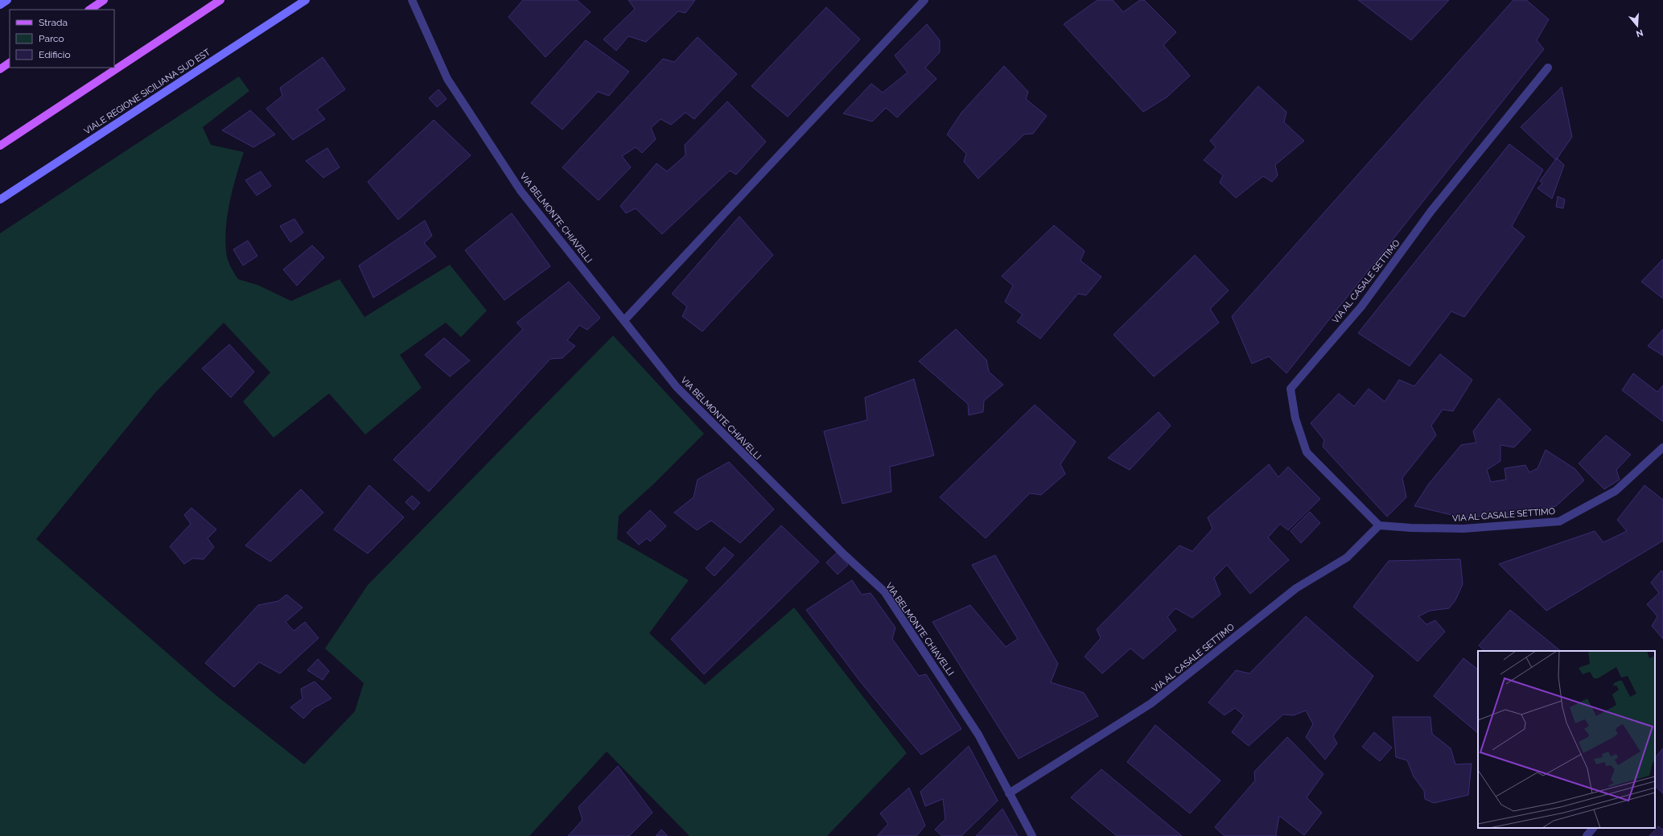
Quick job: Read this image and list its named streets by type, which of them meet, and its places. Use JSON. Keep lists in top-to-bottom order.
{
  "streets": {
    "street": ["VIALE REGIONE SICILIANA SUD EST", "VIA BELMONTE CHIAVELLI", "VIA AL CASALE SETTIMO"]
  },
  "crossings": [
    ["VIA BELMONTE CHIAVELLI", "VIA AL CASALE SETTIMO"]
  ],
  "legend": ["Strada", "Parco", "Edificio"],
  "north": "bottom"
}
